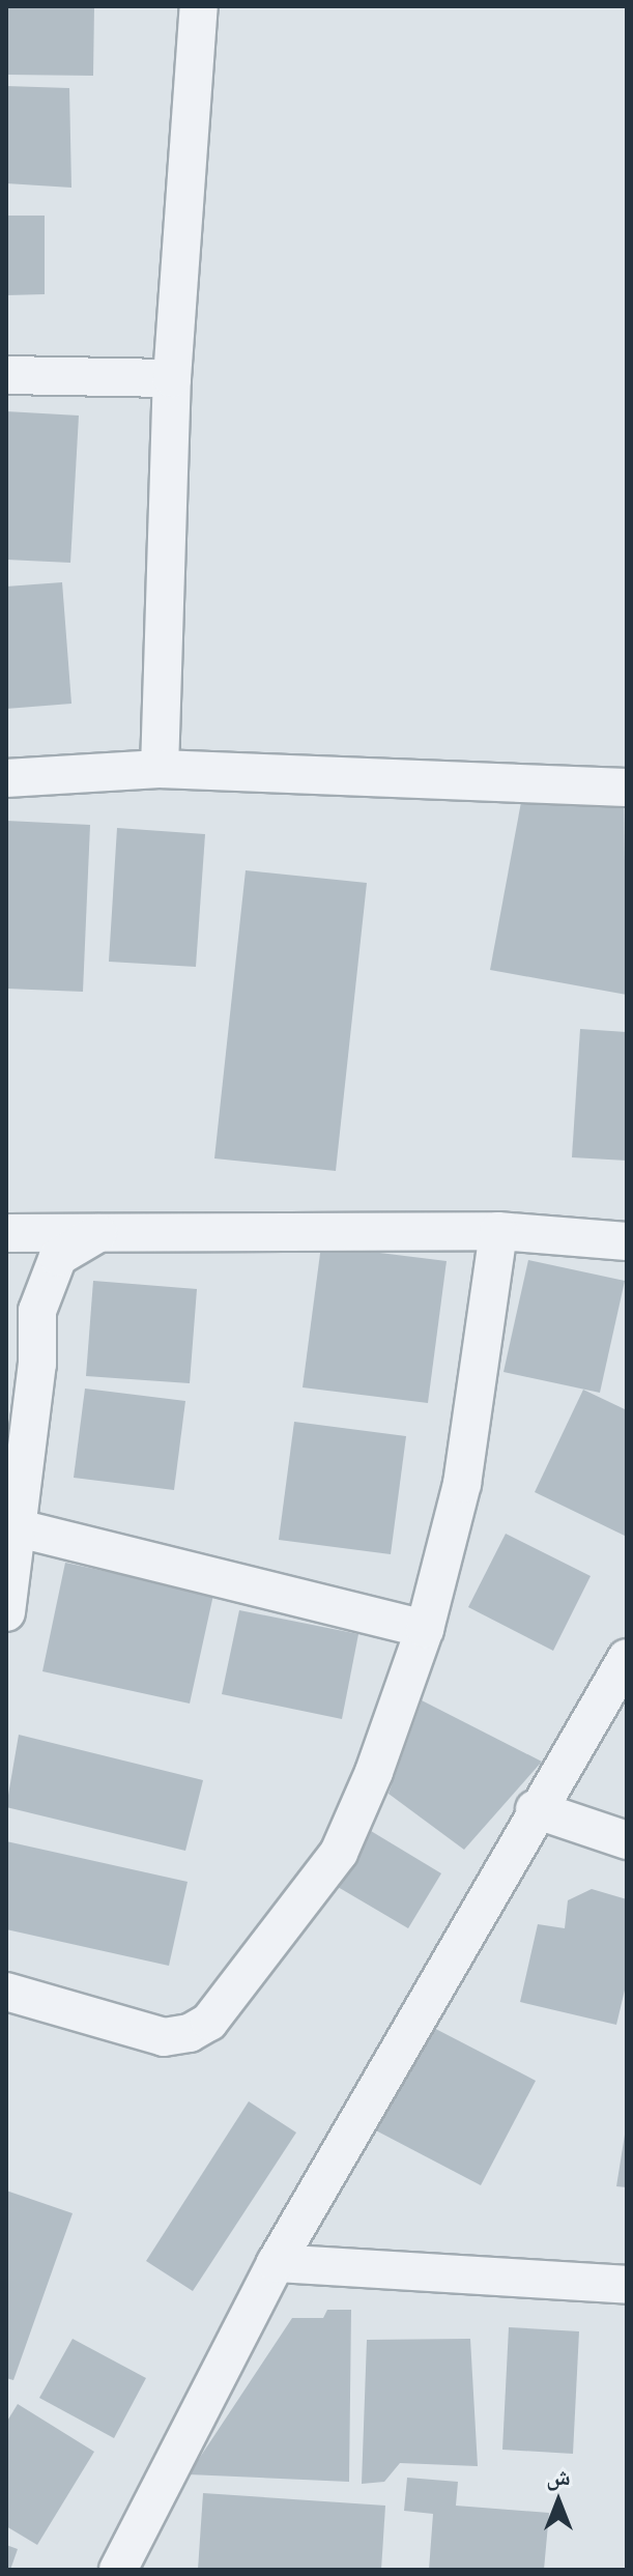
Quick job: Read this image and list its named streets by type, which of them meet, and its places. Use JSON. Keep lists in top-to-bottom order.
{
  "north": "top"
}
